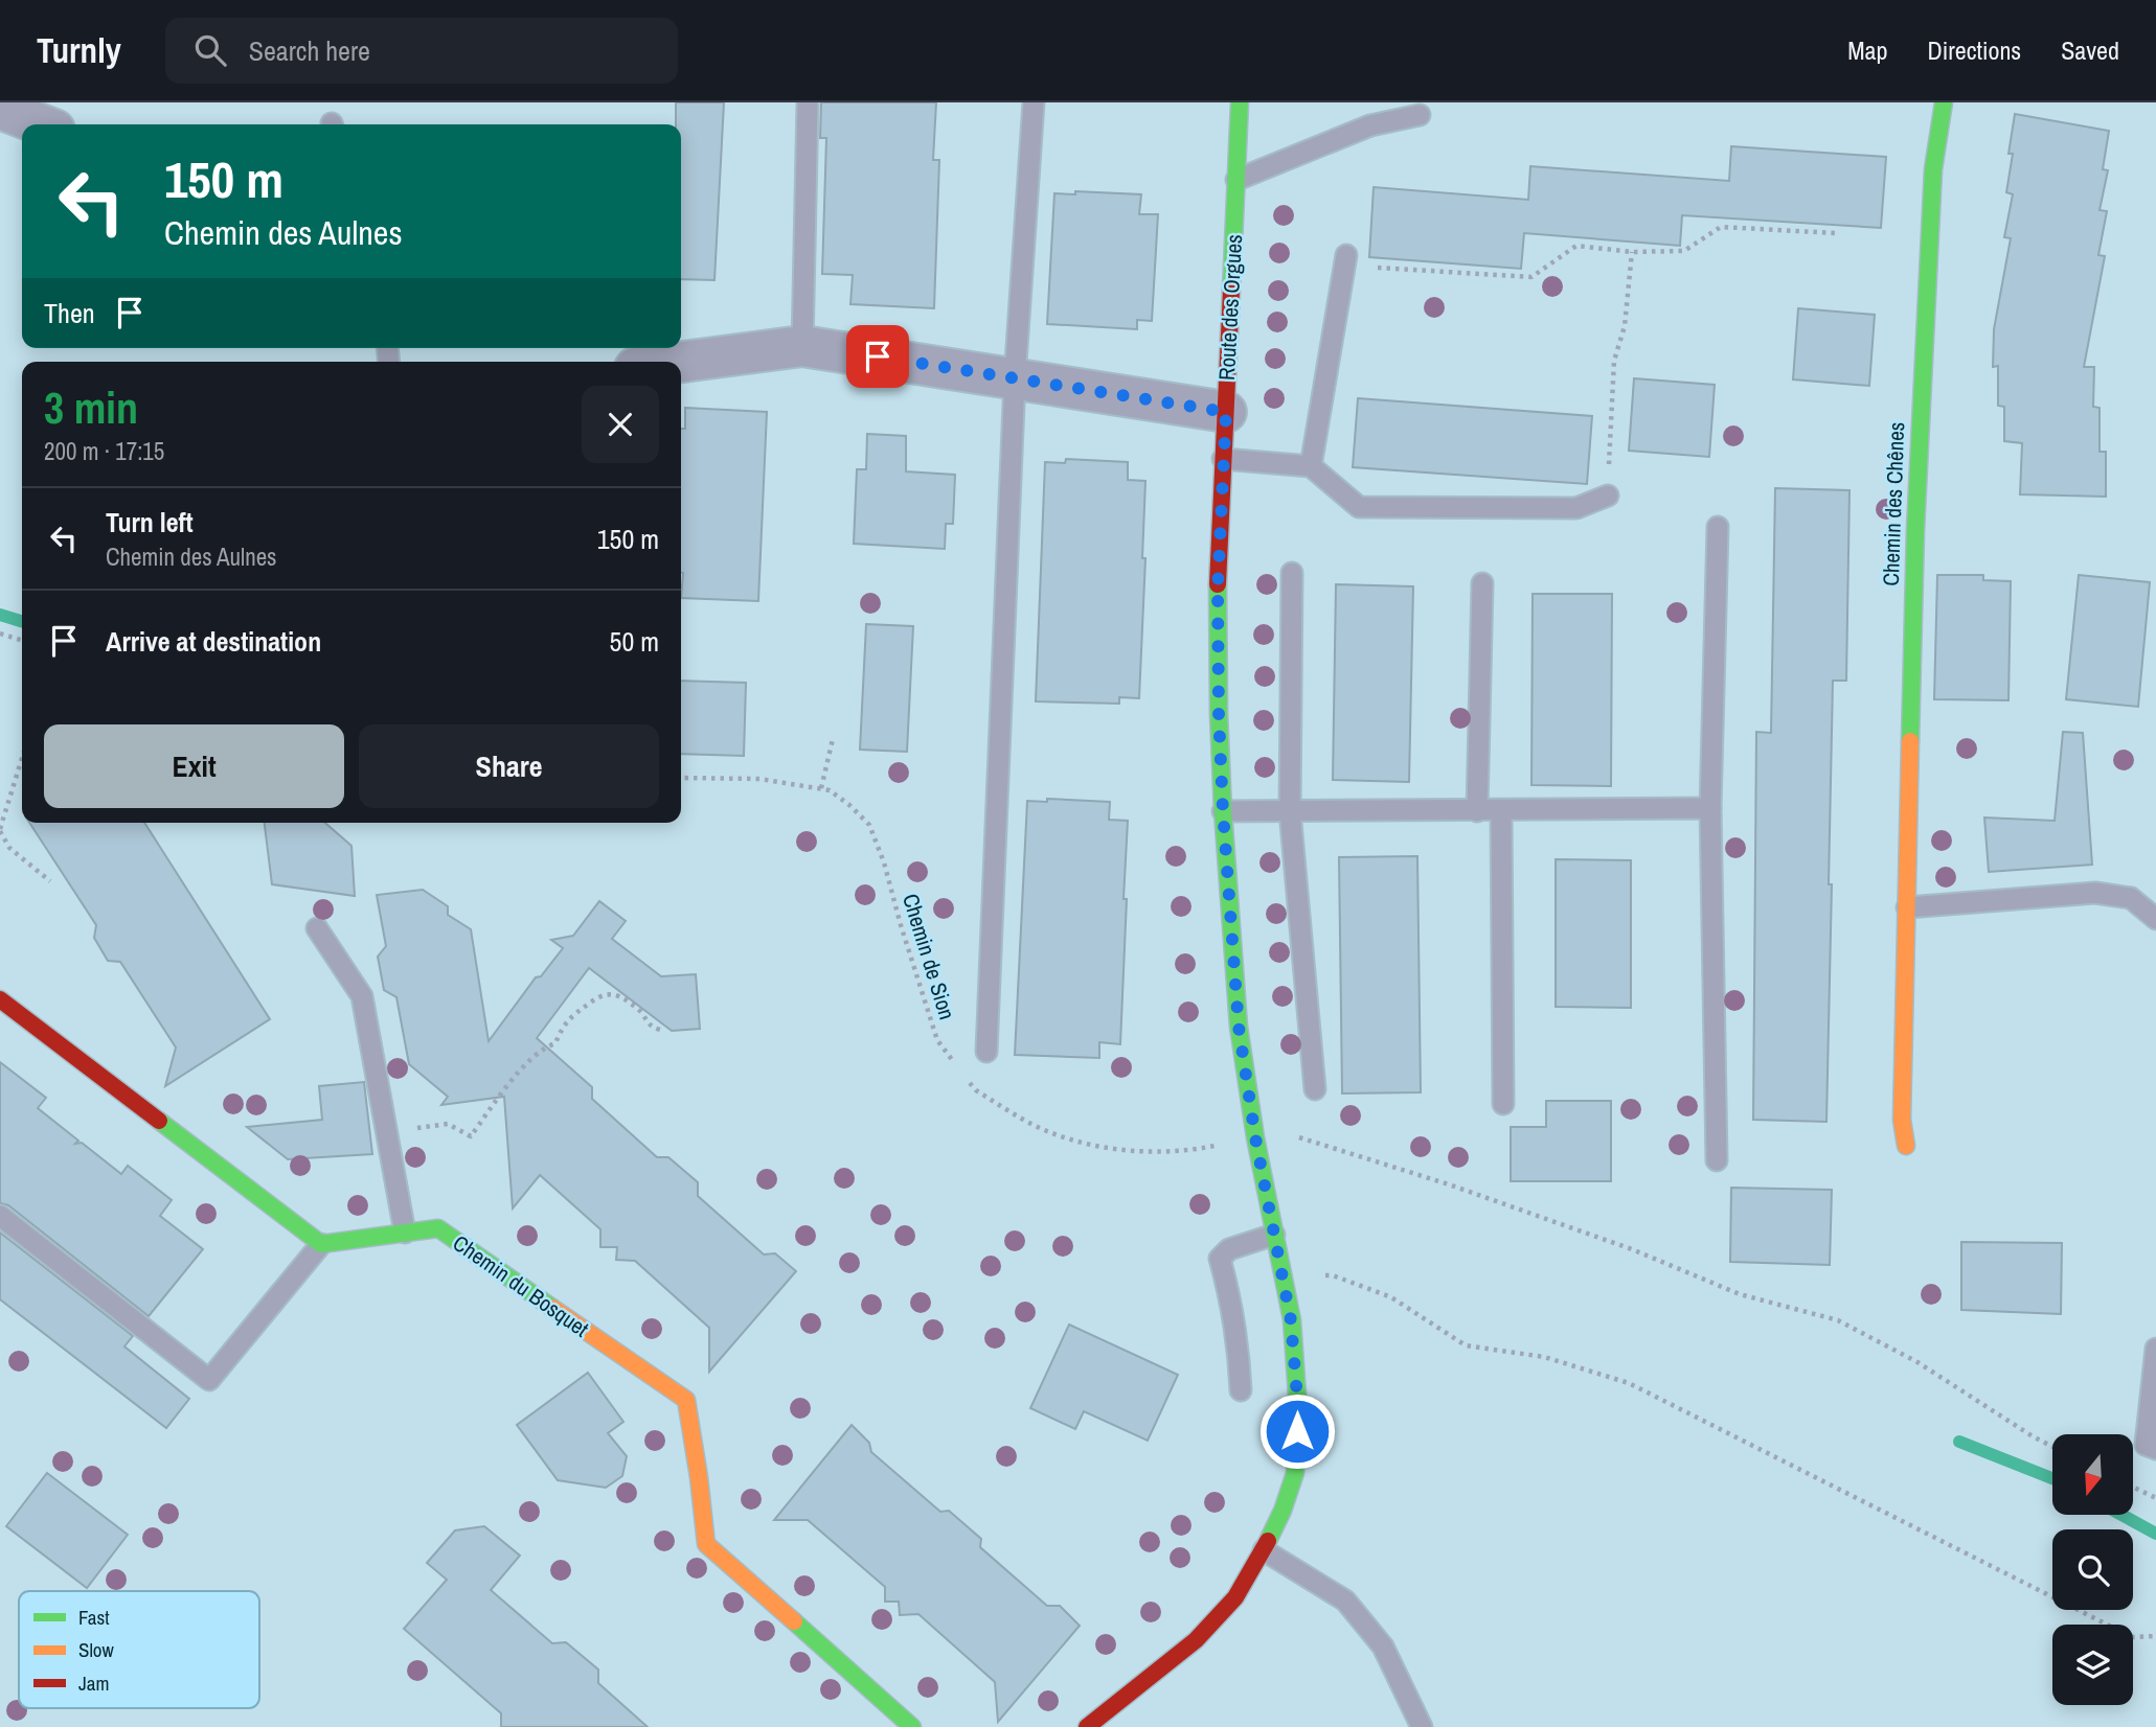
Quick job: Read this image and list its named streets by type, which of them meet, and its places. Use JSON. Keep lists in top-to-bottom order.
{
  "streets": {
    "street": ["Route des Orgues", "Chemin des Chênes", "Chemin du Bosquet"],
    "path": ["Chemin de Sion"]
  },
  "legend": ["Fast", "Slow", "Jam"],
  "north": "bottom",
  "page": {
    "header": "Turnly",
    "search": "Search here",
    "nav": ["Map", "Directions", "Saved"],
    "turn": ["150 m", "Chemin des Aulnes"],
    "then": "Then",
    "heading": ["3 min", "200 m · 17:15"],
    "list": [
      {
        "name": "Turn left",
        "note": "Chemin des Aulnes",
        "value": "150 m"
      },
      {
        "name": "Arrive at destination",
        "value": "50 m"
      }
    ],
    "buttons": ["Exit", "Share"]
  }
}
